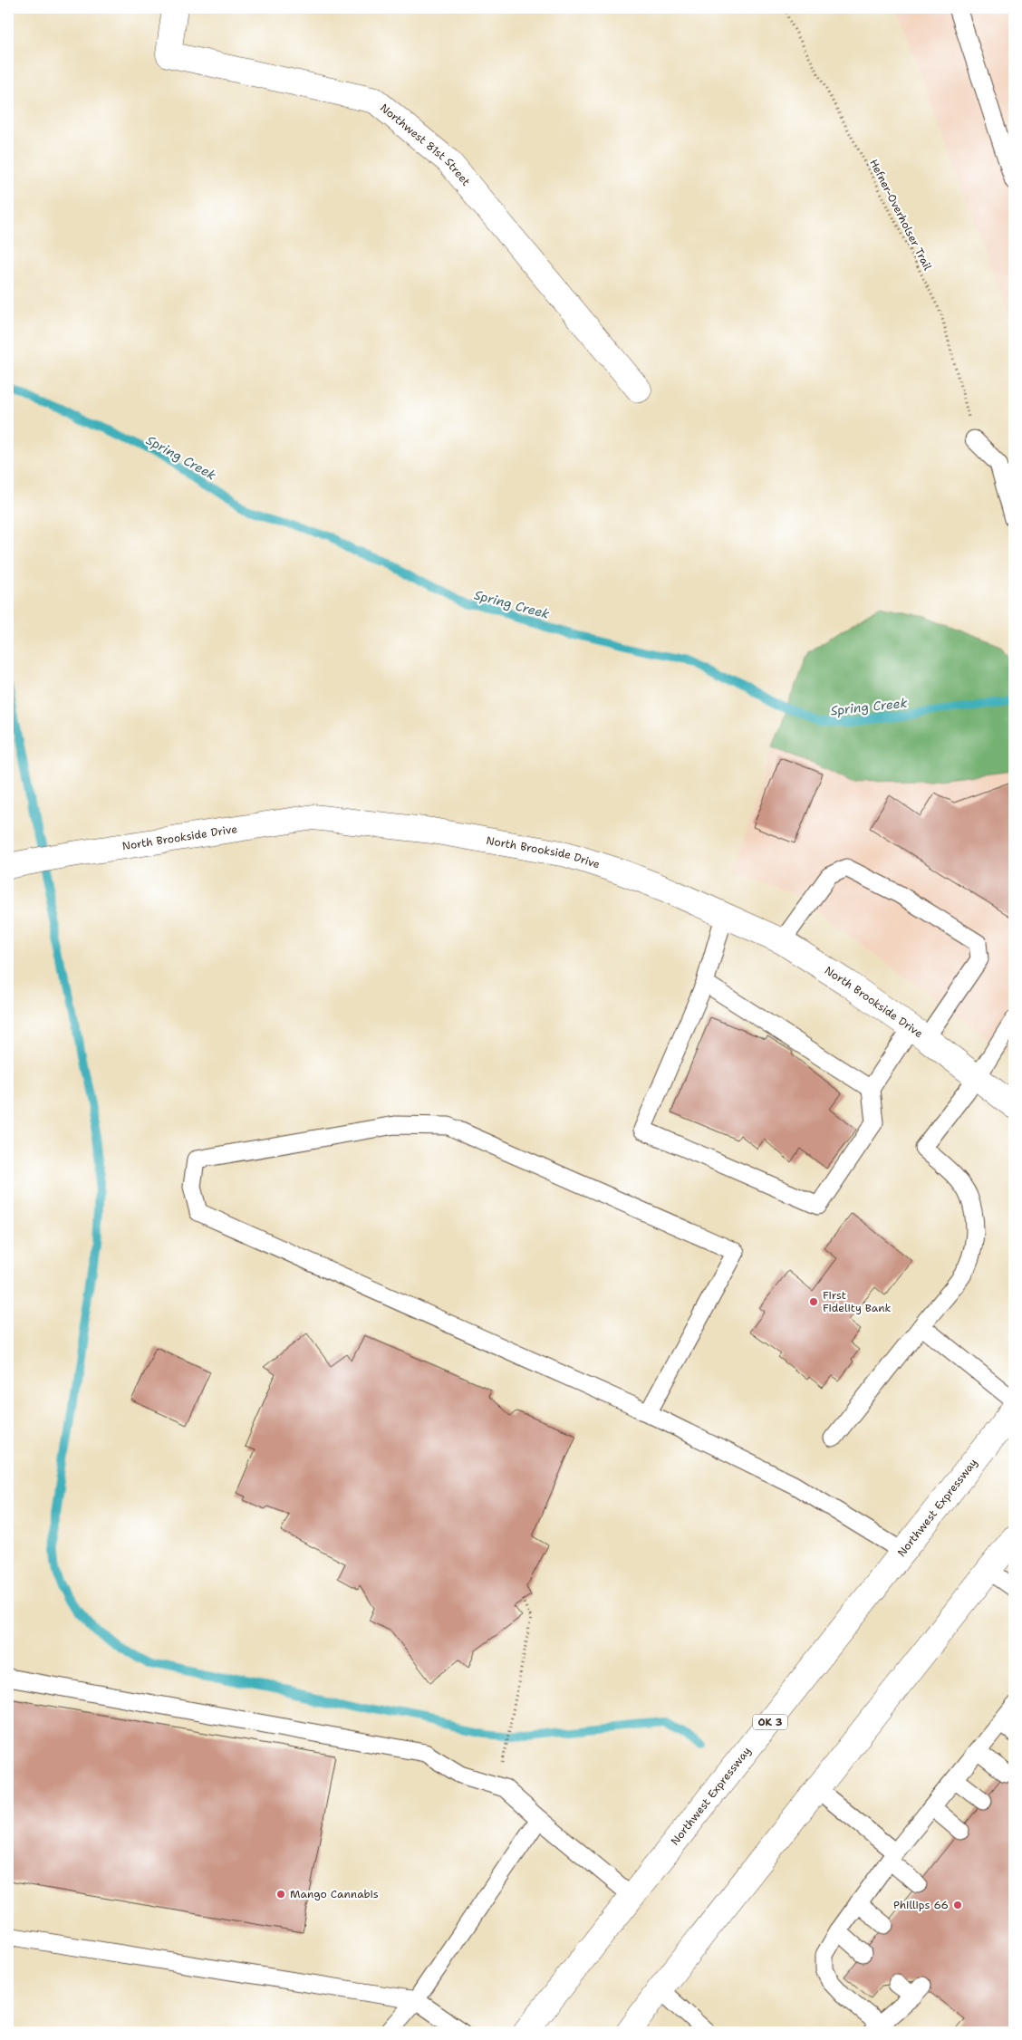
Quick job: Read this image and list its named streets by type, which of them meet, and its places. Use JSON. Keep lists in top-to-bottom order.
{
  "streets": {
    "main road": [
      "Northwest 81st Street",
      "North Brookside Drive",
      "Northwest Expressway",
      "OK 3"
    ],
    "path": ["Hefner-Overholser Trail"]
  },
  "water": ["Spring Creek"],
  "places": ["First Fidelity Bank", "Mango Cannabis", "Phillips 66"]
}
